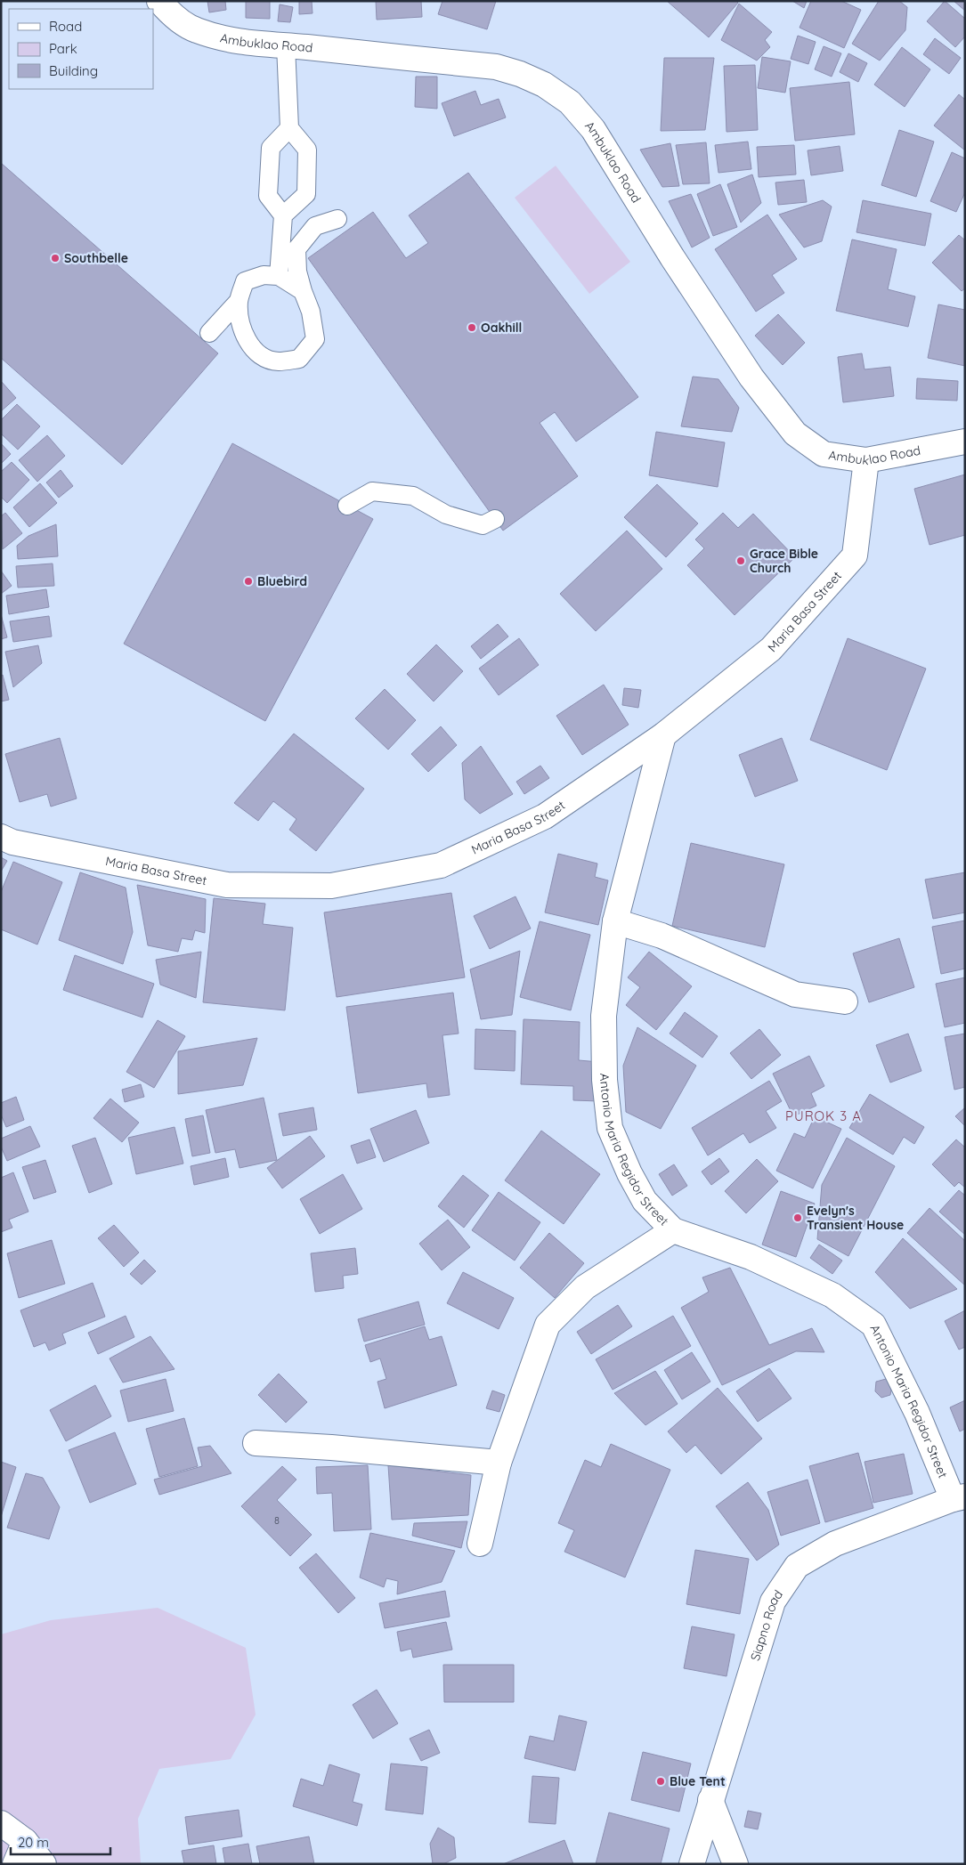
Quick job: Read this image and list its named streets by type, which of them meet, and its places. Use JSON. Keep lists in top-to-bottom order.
{
  "streets": {
    "street": [
      "Ambuklao Road",
      "Maria Basa Street",
      "Antonio Maria Regidor Street",
      "Siapno Road"
    ]
  },
  "crossings": [
    ["Ambuklao Road", "Maria Basa Street"],
    ["Maria Basa Street", "Antonio Maria Regidor Street"],
    ["Antonio Maria Regidor Street", "Siapno Road"]
  ],
  "districts": ["PUROK 3 A"],
  "places": [
    "Southbelle",
    "Oakhill",
    "Grace Bible Church",
    "Bluebird",
    "Evelyn's Transient House",
    "Blue Tent"
  ],
  "house_numbers": ["8"],
  "legend": ["Road", "Park", "Building"],
  "scale_bar": "20 m"
}
